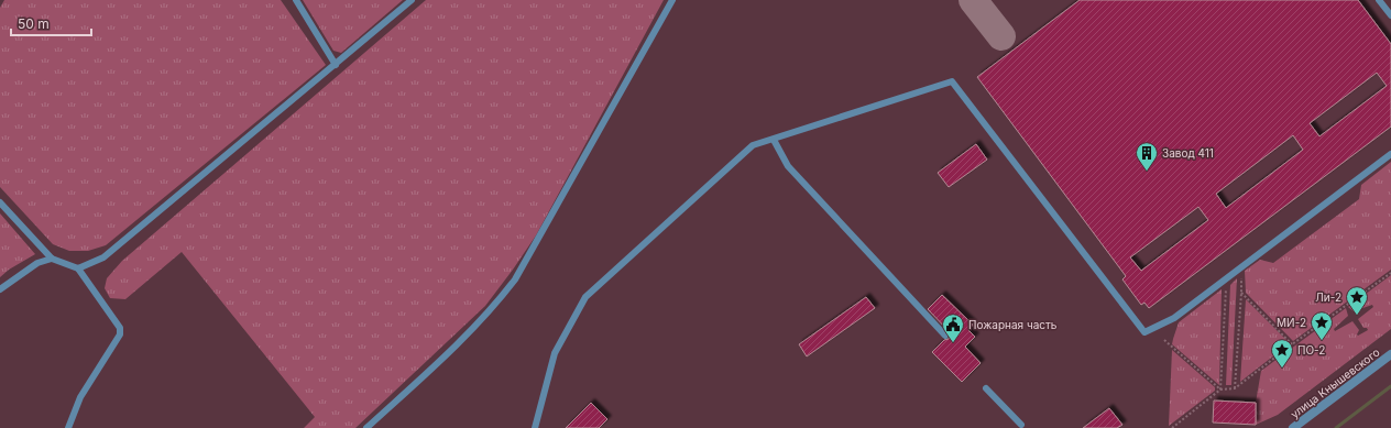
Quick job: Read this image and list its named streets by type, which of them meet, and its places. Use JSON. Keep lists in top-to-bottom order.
{
  "streets": {
    "street": ["улица Кнышевского"]
  },
  "places": {
    "building": ["Завод 411"],
    "place": ["Ли-2", "МИ-2", "ПО-2"],
    "public building": ["Пожарная часть"]
  },
  "scale_bar": "50 m"
}
